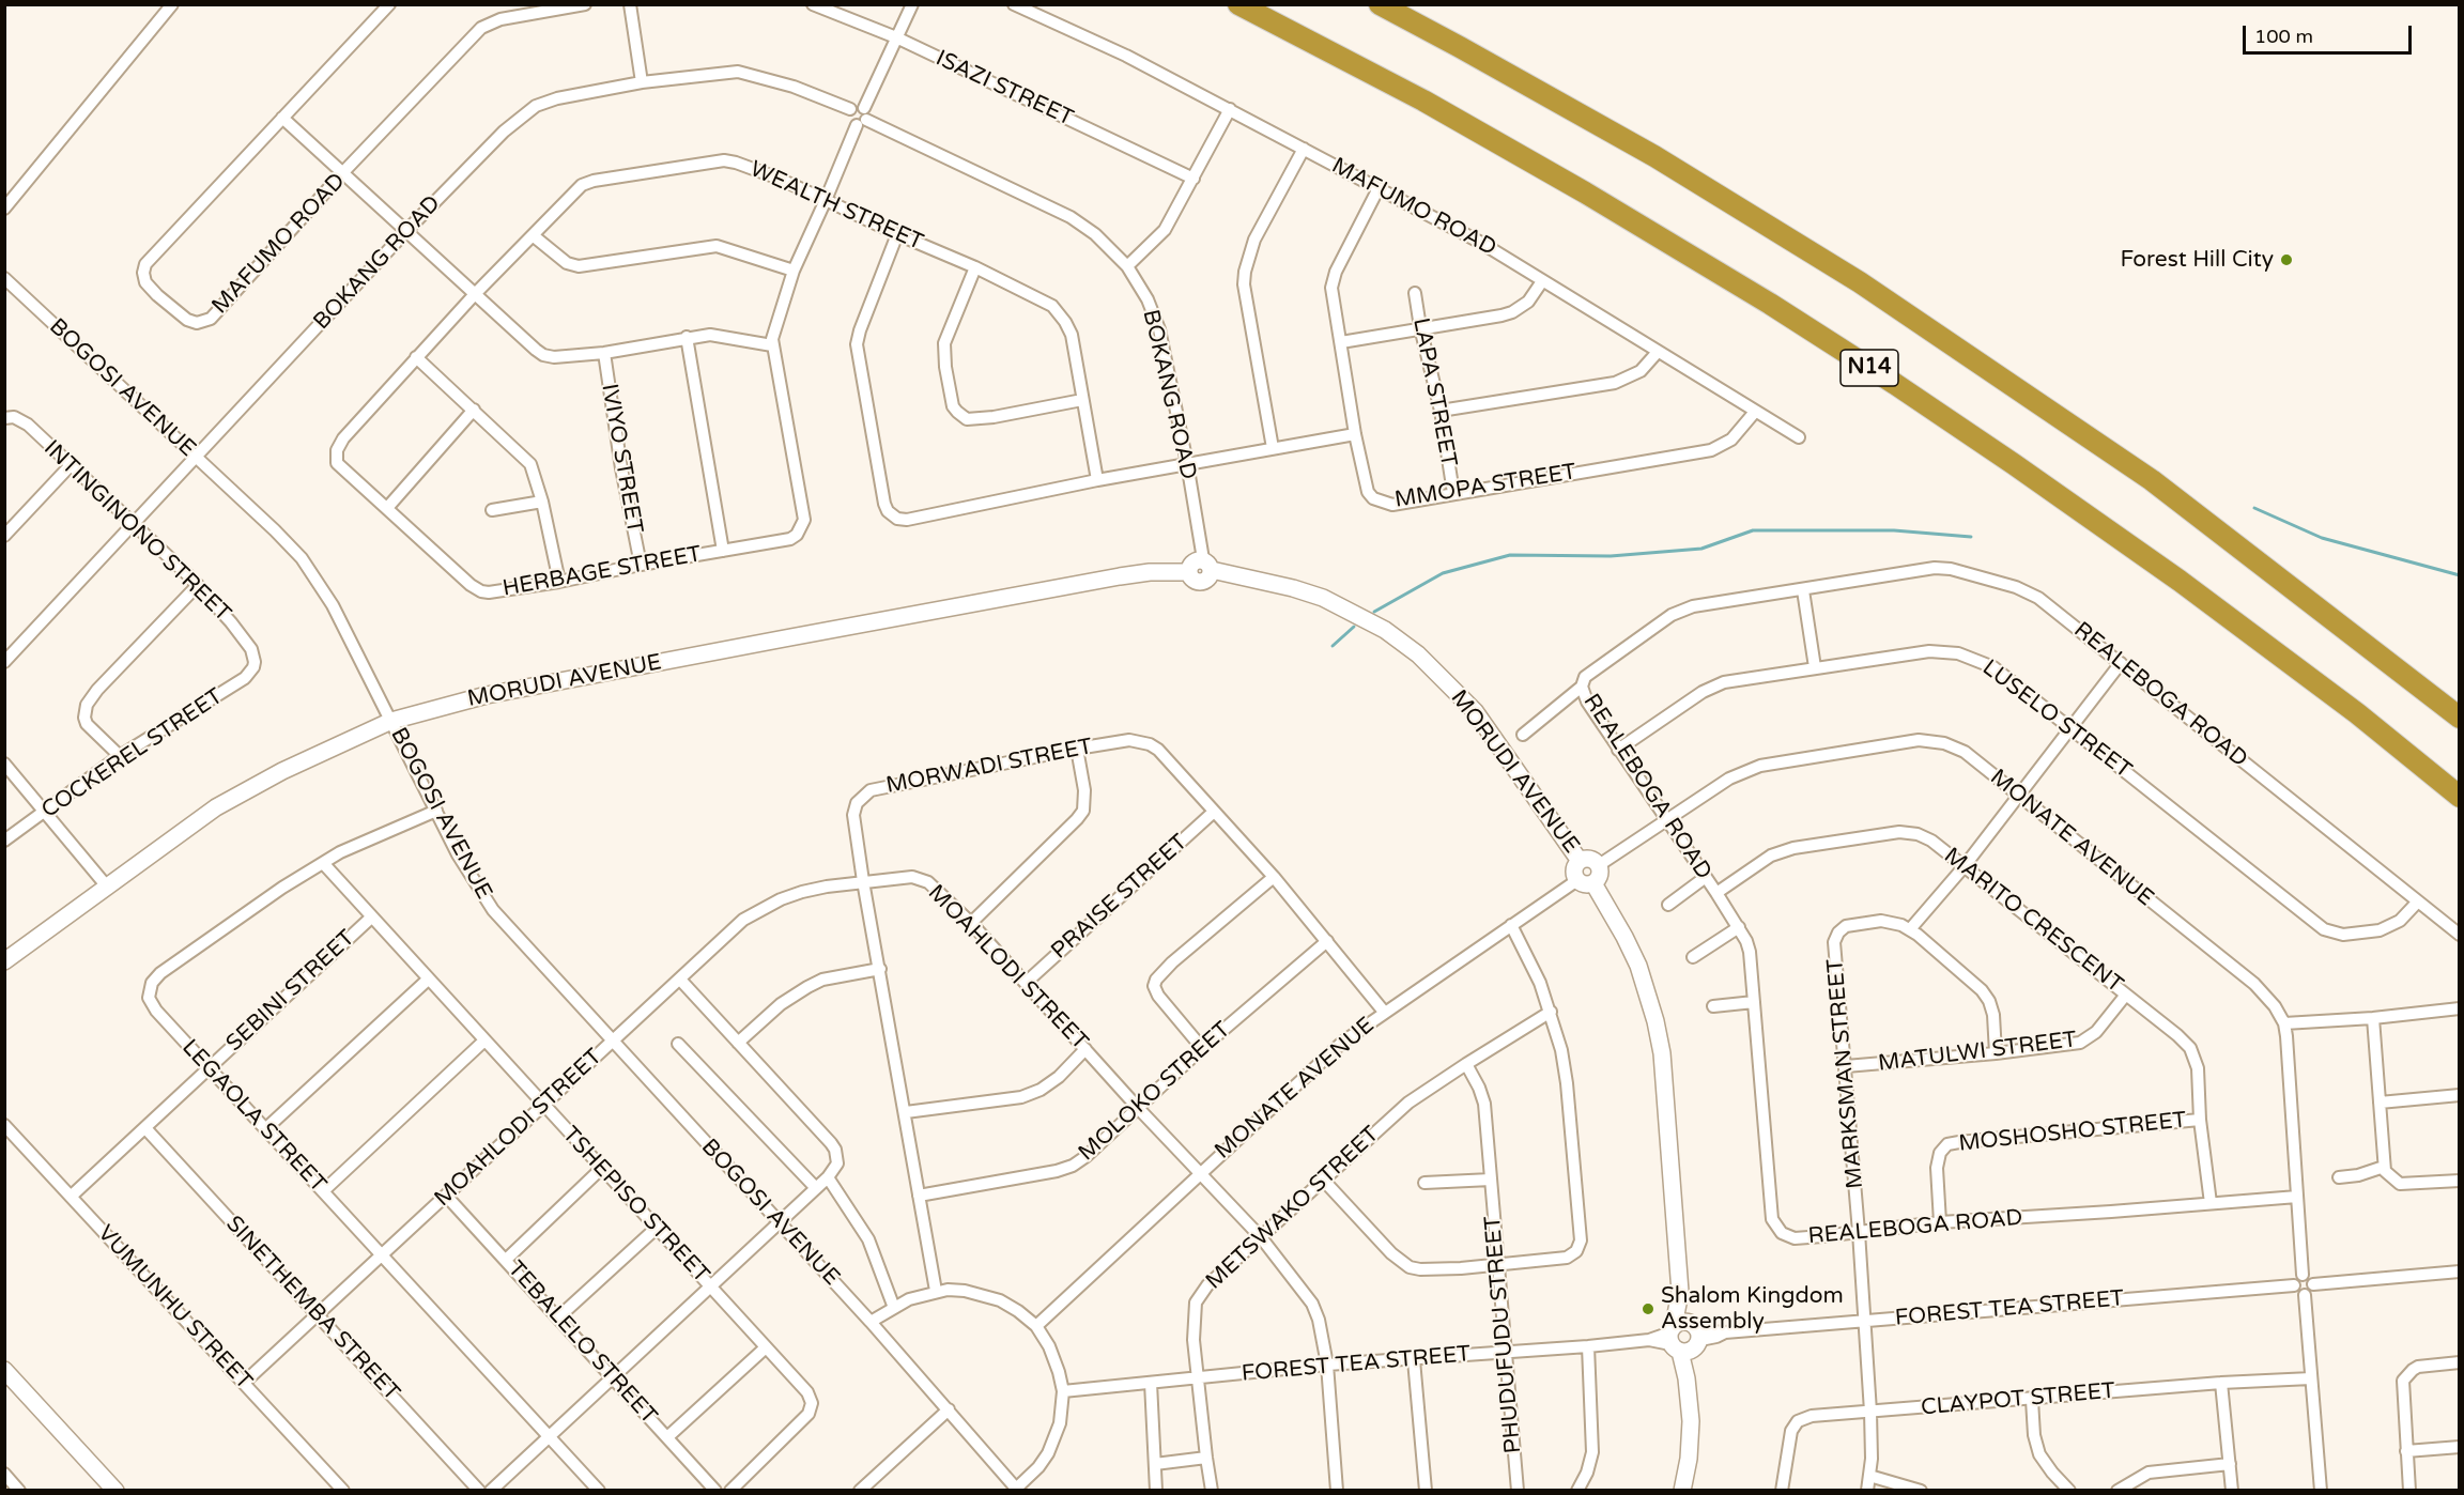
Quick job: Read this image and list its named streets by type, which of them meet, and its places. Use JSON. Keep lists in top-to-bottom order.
{
  "streets": {
    "highway": ["N14"],
    "street": [
      "ISAZI STREET",
      "WEALTH STREET",
      "MAFUMO ROAD",
      "BOKANG ROAD",
      "BOGOSI AVENUE",
      "LAPA STREET",
      "IVIYO STREET",
      "MMOPA STREET",
      "INTINGINONO STREET",
      "HERBAGE STREET",
      "MORUDI AVENUE",
      "REALEBOGA ROAD",
      "LUSELO STREET",
      "COCKEREL STREET",
      "MORWADI STREET",
      "MONATE AVENUE",
      "PRAISE STREET",
      "MARITO CRESCENT",
      "MOAHLODI STREET",
      "SEBINI STREET",
      "MATULWI STREET",
      "MARKSMAN STREET",
      "MOLOKO STREET",
      "LEGAOLA STREET",
      "MOSHOSHO STREET",
      "TSHEPISO STREET",
      "METSWAKO STREET",
      "VUMUNHU STREET",
      "SINETHEMBA STREET",
      "FOREST TEA STREET",
      "PHUDUFUDU STREET",
      "TEBALELO STREET",
      "CLAYPOT STREET"
    ]
  },
  "crossings": [
    ["WEALTH STREET", "HERBAGE STREET"],
    ["MAFUMO ROAD", "MMOPA STREET"],
    ["BOKANG ROAD", "BOGOSI AVENUE"],
    ["BOKANG ROAD", "INTINGINONO STREET"],
    ["BOKANG ROAD", "MORUDI AVENUE"],
    ["BOGOSI AVENUE", "MORUDI AVENUE"],
    ["BOGOSI AVENUE", "MOAHLODI STREET"],
    ["BOGOSI AVENUE", "LEGAOLA STREET"],
    ["LAPA STREET", "MMOPA STREET"],
    ["IVIYO STREET", "HERBAGE STREET"],
    ["INTINGINONO STREET", "COCKEREL STREET"],
    ["MORUDI AVENUE", "MONATE AVENUE"],
    ["REALEBOGA ROAD", "LUSELO STREET"],
    ["REALEBOGA ROAD", "MONATE AVENUE"],
    ["REALEBOGA ROAD", "MARITO CRESCENT"],
    ["REALEBOGA ROAD", "MARKSMAN STREET"],
    ["REALEBOGA ROAD", "MOSHOSHO STREET"],
    ["MORWADI STREET", "MONATE AVENUE"],
    ["MORWADI STREET", "PRAISE STREET"],
    ["MORWADI STREET", "MOAHLODI STREET"],
    ["MORWADI STREET", "MOLOKO STREET"],
    ["MONATE AVENUE", "MOAHLODI STREET"],
    ["MONATE AVENUE", "FOREST TEA STREET"],
    ["PRAISE STREET", "MOAHLODI STREET"],
    ["MARITO CRESCENT", "MATULWI STREET"],
    ["MARITO CRESCENT", "MOSHOSHO STREET"],
    ["MOAHLODI STREET", "MOLOKO STREET"],
    ["MOAHLODI STREET", "LEGAOLA STREET"],
    ["MOAHLODI STREET", "TSHEPISO STREET"],
    ["MOAHLODI STREET", "METSWAKO STREET"],
    ["MOAHLODI STREET", "VUMUNHU STREET"],
    ["MOAHLODI STREET", "SINETHEMBA STREET"],
    ["MOAHLODI STREET", "FOREST TEA STREET"],
    ["MOAHLODI STREET", "TEBALELO STREET"],
    ["SEBINI STREET", "LEGAOLA STREET"],
    ["SEBINI STREET", "TSHEPISO STREET"],
    ["SEBINI STREET", "VUMUNHU STREET"],
    ["SEBINI STREET", "SINETHEMBA STREET"],
    ["MATULWI STREET", "MARKSMAN STREET"],
    ["MARKSMAN STREET", "FOREST TEA STREET"],
    ["MARKSMAN STREET", "CLAYPOT STREET"],
    ["LEGAOLA STREET", "TSHEPISO STREET"],
    ["METSWAKO STREET", "FOREST TEA STREET"],
    ["METSWAKO STREET", "PHUDUFUDU STREET"],
    ["FOREST TEA STREET", "PHUDUFUDU STREET"]
  ],
  "places": ["Forest Hill City", "Shalom Kingdom Assembly"],
  "scale_bar": "100 m"
}
